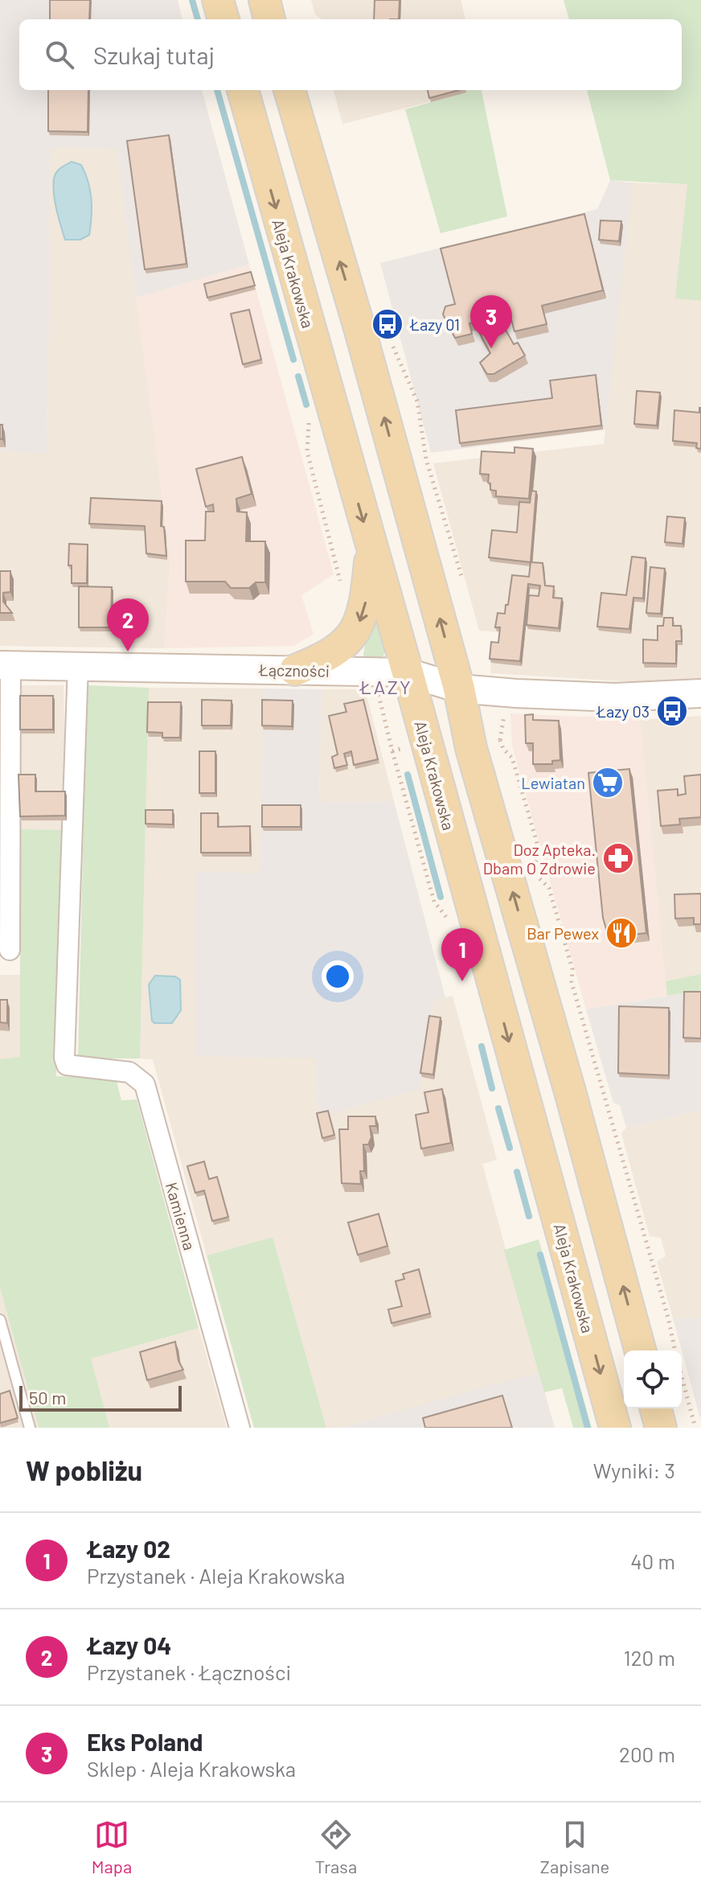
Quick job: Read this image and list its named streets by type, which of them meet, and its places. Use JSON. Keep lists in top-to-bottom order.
{
  "streets": {
    "main road": ["Aleja Krakowska"],
    "street": ["Łączności", "Kamienna"]
  },
  "crossings": [
    ["Aleja Krakowska", "Łączności"],
    ["Łączności", "Kamienna"]
  ],
  "districts": ["ŁAZY"],
  "places": {
    "bus stop": ["Łazy 01", "Łazy 03"],
    "supermarket": ["Lewiatan"],
    "pharmacy": ["Doz Apteka. Dbam O Zdrowie"],
    "restaurant": ["Bar Pewex"]
  },
  "scale_bar": "50 m",
  "page": {
    "search": "Szukaj tutaj",
    "pins": ["3", "2", "1"],
    "scale": "50 m",
    "heading": ["W pobliżu", "Wyniki: 3"],
    "list": [
      {
        "mark": "1",
        "name": "Łazy 02",
        "note": "Przystanek · Aleja Krakowska",
        "value": "40 m"
      },
      {
        "mark": "2",
        "name": "Łazy 04",
        "note": "Przystanek · Łączności",
        "value": "120 m"
      },
      {
        "mark": "3",
        "name": "Eks Poland",
        "note": "Sklep · Aleja Krakowska",
        "value": "200 m"
      }
    ],
    "nav": ["Mapa", "Trasa", "Zapisane"]
  }
}
